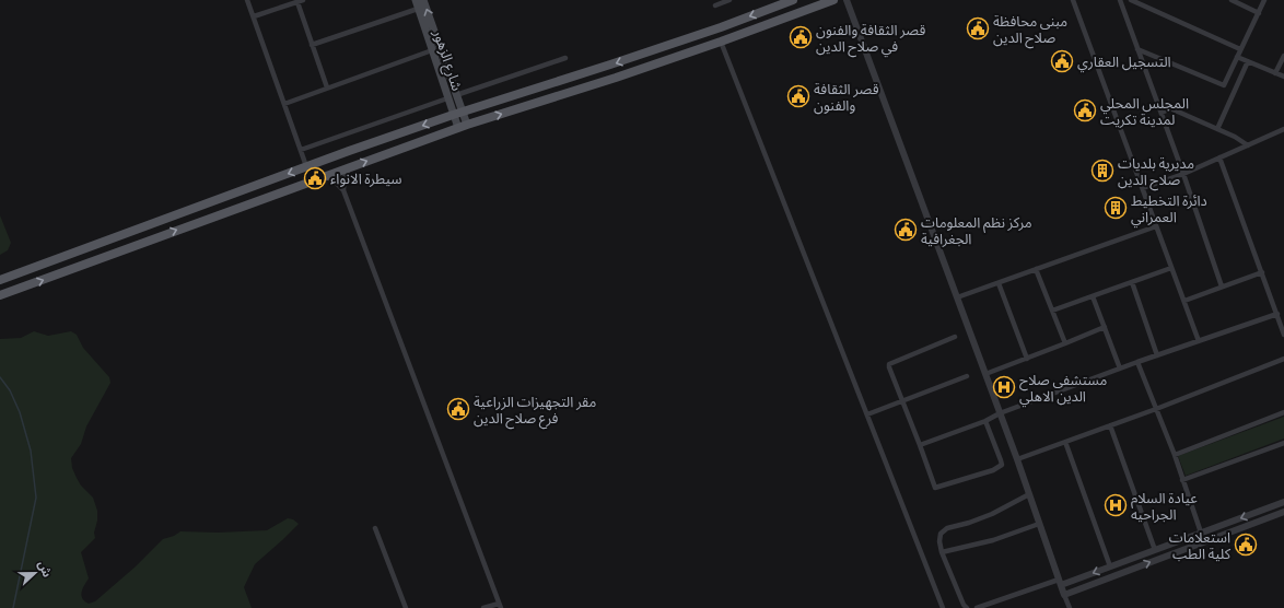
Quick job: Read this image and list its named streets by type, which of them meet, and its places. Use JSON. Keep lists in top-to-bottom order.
{
  "streets": {
    "main road": ["شارع الزهور"]
  },
  "places": {
    "public building": [
      "مبنى محافظة صلاح الدين",
      "قصر الثقافة والفنون في صلاح الدين",
      "التسجيل العقاري",
      "قصر الثقافة والفنون",
      "المجلس المحلي لمدينة تكريت",
      "سيطرة الانواء",
      "مركز نظم المعلومات الجغرافية",
      "مقر التجهيزات الزراعية فرع صلاح الدين",
      "استعلامات كلية الطب"
    ],
    "building": ["مديرية بلديات صلاح الدين", "دائرة التخطيط العمراني"],
    "hospital": ["مستشفى صلاح الدين الاهلي", "عيادة السلام الجراحيه"]
  },
  "north": "right"
}
